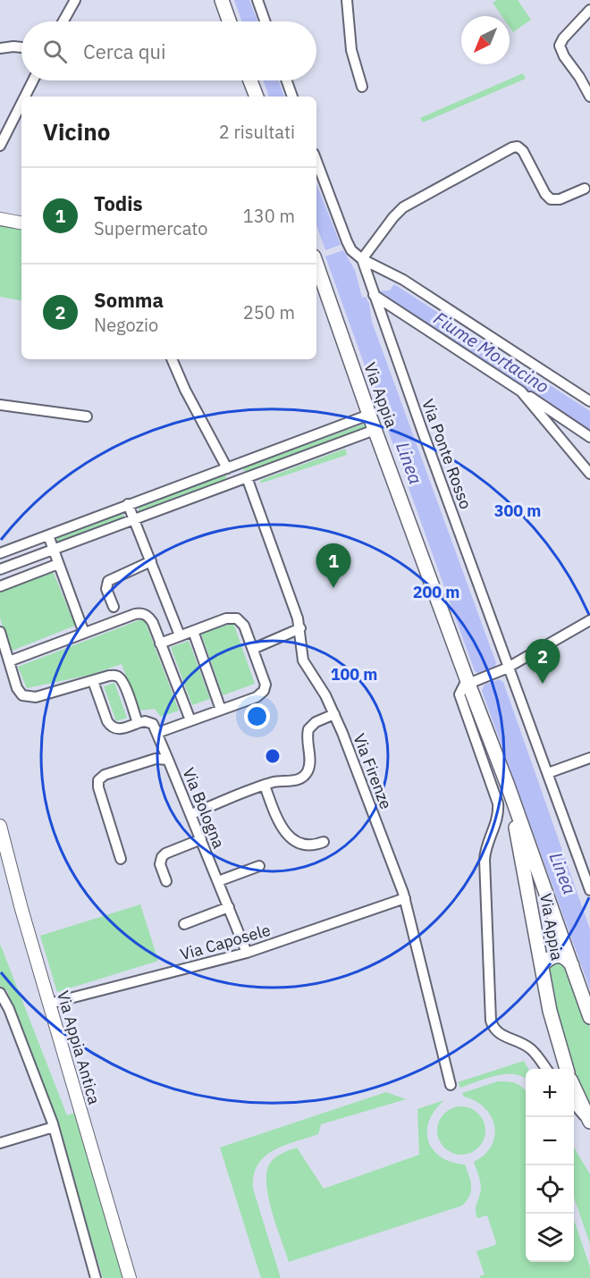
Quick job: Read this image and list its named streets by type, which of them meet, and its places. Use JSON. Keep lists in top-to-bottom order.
{
  "streets": {
    "main road": ["Via Appia"],
    "street": [
      "Via Ponte Rosso",
      "Via Firenze",
      "Via Bologna",
      "Via Caposele",
      "Via Appia Antica"
    ]
  },
  "crossings": [
    ["Via Firenze", "Via Caposele"],
    ["Via Bologna", "Via Caposele"],
    ["Via Caposele", "Via Appia Antica"]
  ],
  "water": ["Fiume Mortacino", "Linea"],
  "north": "bottom left",
  "page": {
    "search": "Cerca qui",
    "heading": ["Vicino", "2 risultati"],
    "list": [
      {
        "mark": "1",
        "name": "Todis",
        "note": "Supermercato",
        "value": "130 m"
      },
      {
        "mark": "2",
        "name": "Somma",
        "note": "Negozio",
        "value": "250 m"
      }
    ],
    "pins": ["1", "2"],
    "map_buttons": ["+", "−"]
  },
  "rings": ["300 m", "200 m", "100 m"]
}
